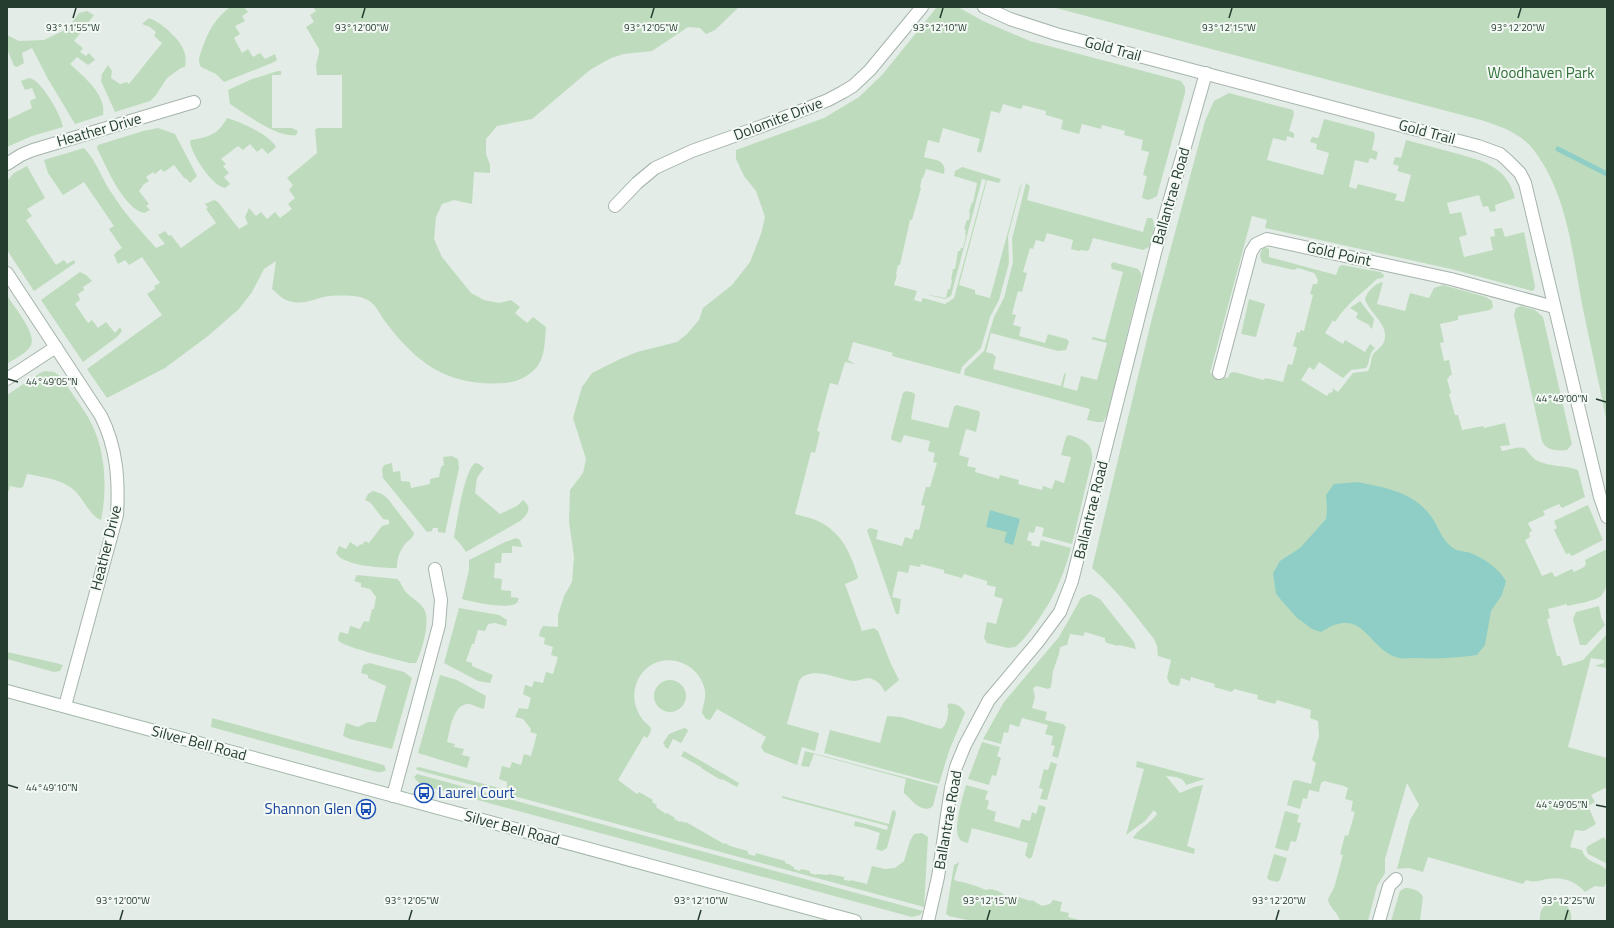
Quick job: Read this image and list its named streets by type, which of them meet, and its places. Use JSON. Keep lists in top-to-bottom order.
{
  "streets": {
    "street": [
      "Gold Trail",
      "Dolomite Drive",
      "Heather Drive",
      "Ballantrae Road",
      "Gold Point",
      "Silver Bell Road"
    ]
  },
  "crossings": [
    ["Gold Trail", "Ballantrae Road"],
    ["Gold Trail", "Gold Point"],
    ["Heather Drive", "Silver Bell Road"]
  ],
  "parks": ["Woodhaven Park"],
  "places": {
    "bus stop": ["Laurel Court", "Shannon Glen"]
  },
  "coordinates": [
    "93°11'55\"W",
    "93°12'00\"W",
    "93°12'05\"W",
    "93°12'10\"W",
    "93°12'15\"W",
    "93°12'20\"W",
    "44°49'05\"N",
    "44°49'00\"N",
    "44°49'10\"N",
    "93°12'25\"W"
  ]
}
